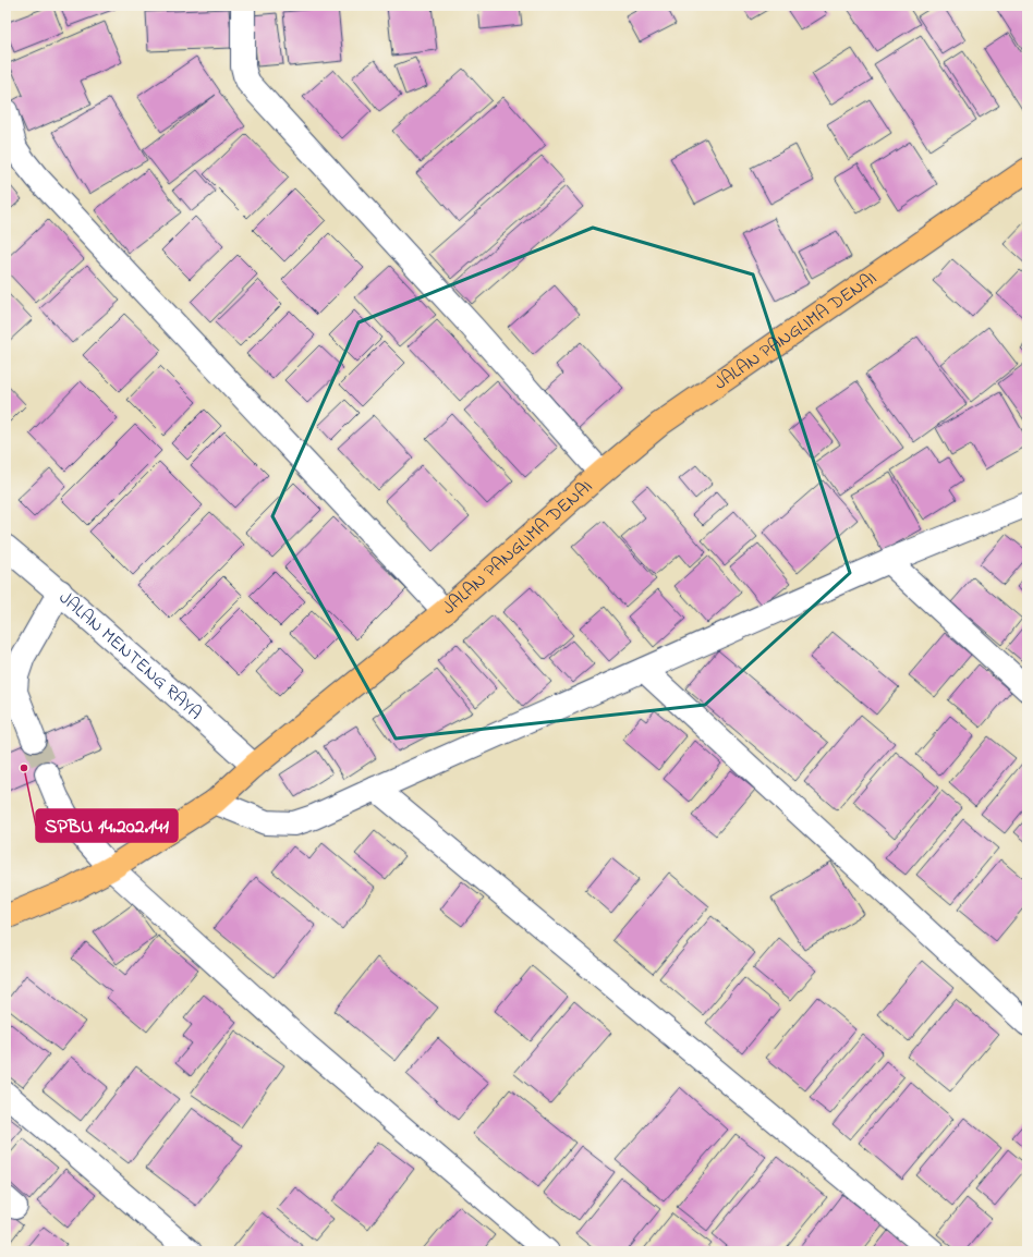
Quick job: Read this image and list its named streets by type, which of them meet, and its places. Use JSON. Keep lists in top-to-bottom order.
{
  "streets": {
    "main road": ["JALAN PANGLIMA DENAI"],
    "street": ["JALAN MENTENG RAYA"]
  },
  "crossings": [
    ["JALAN PANGLIMA DENAI", "JALAN MENTENG RAYA"]
  ],
  "places": ["SPBU 14.202.141"]
}
